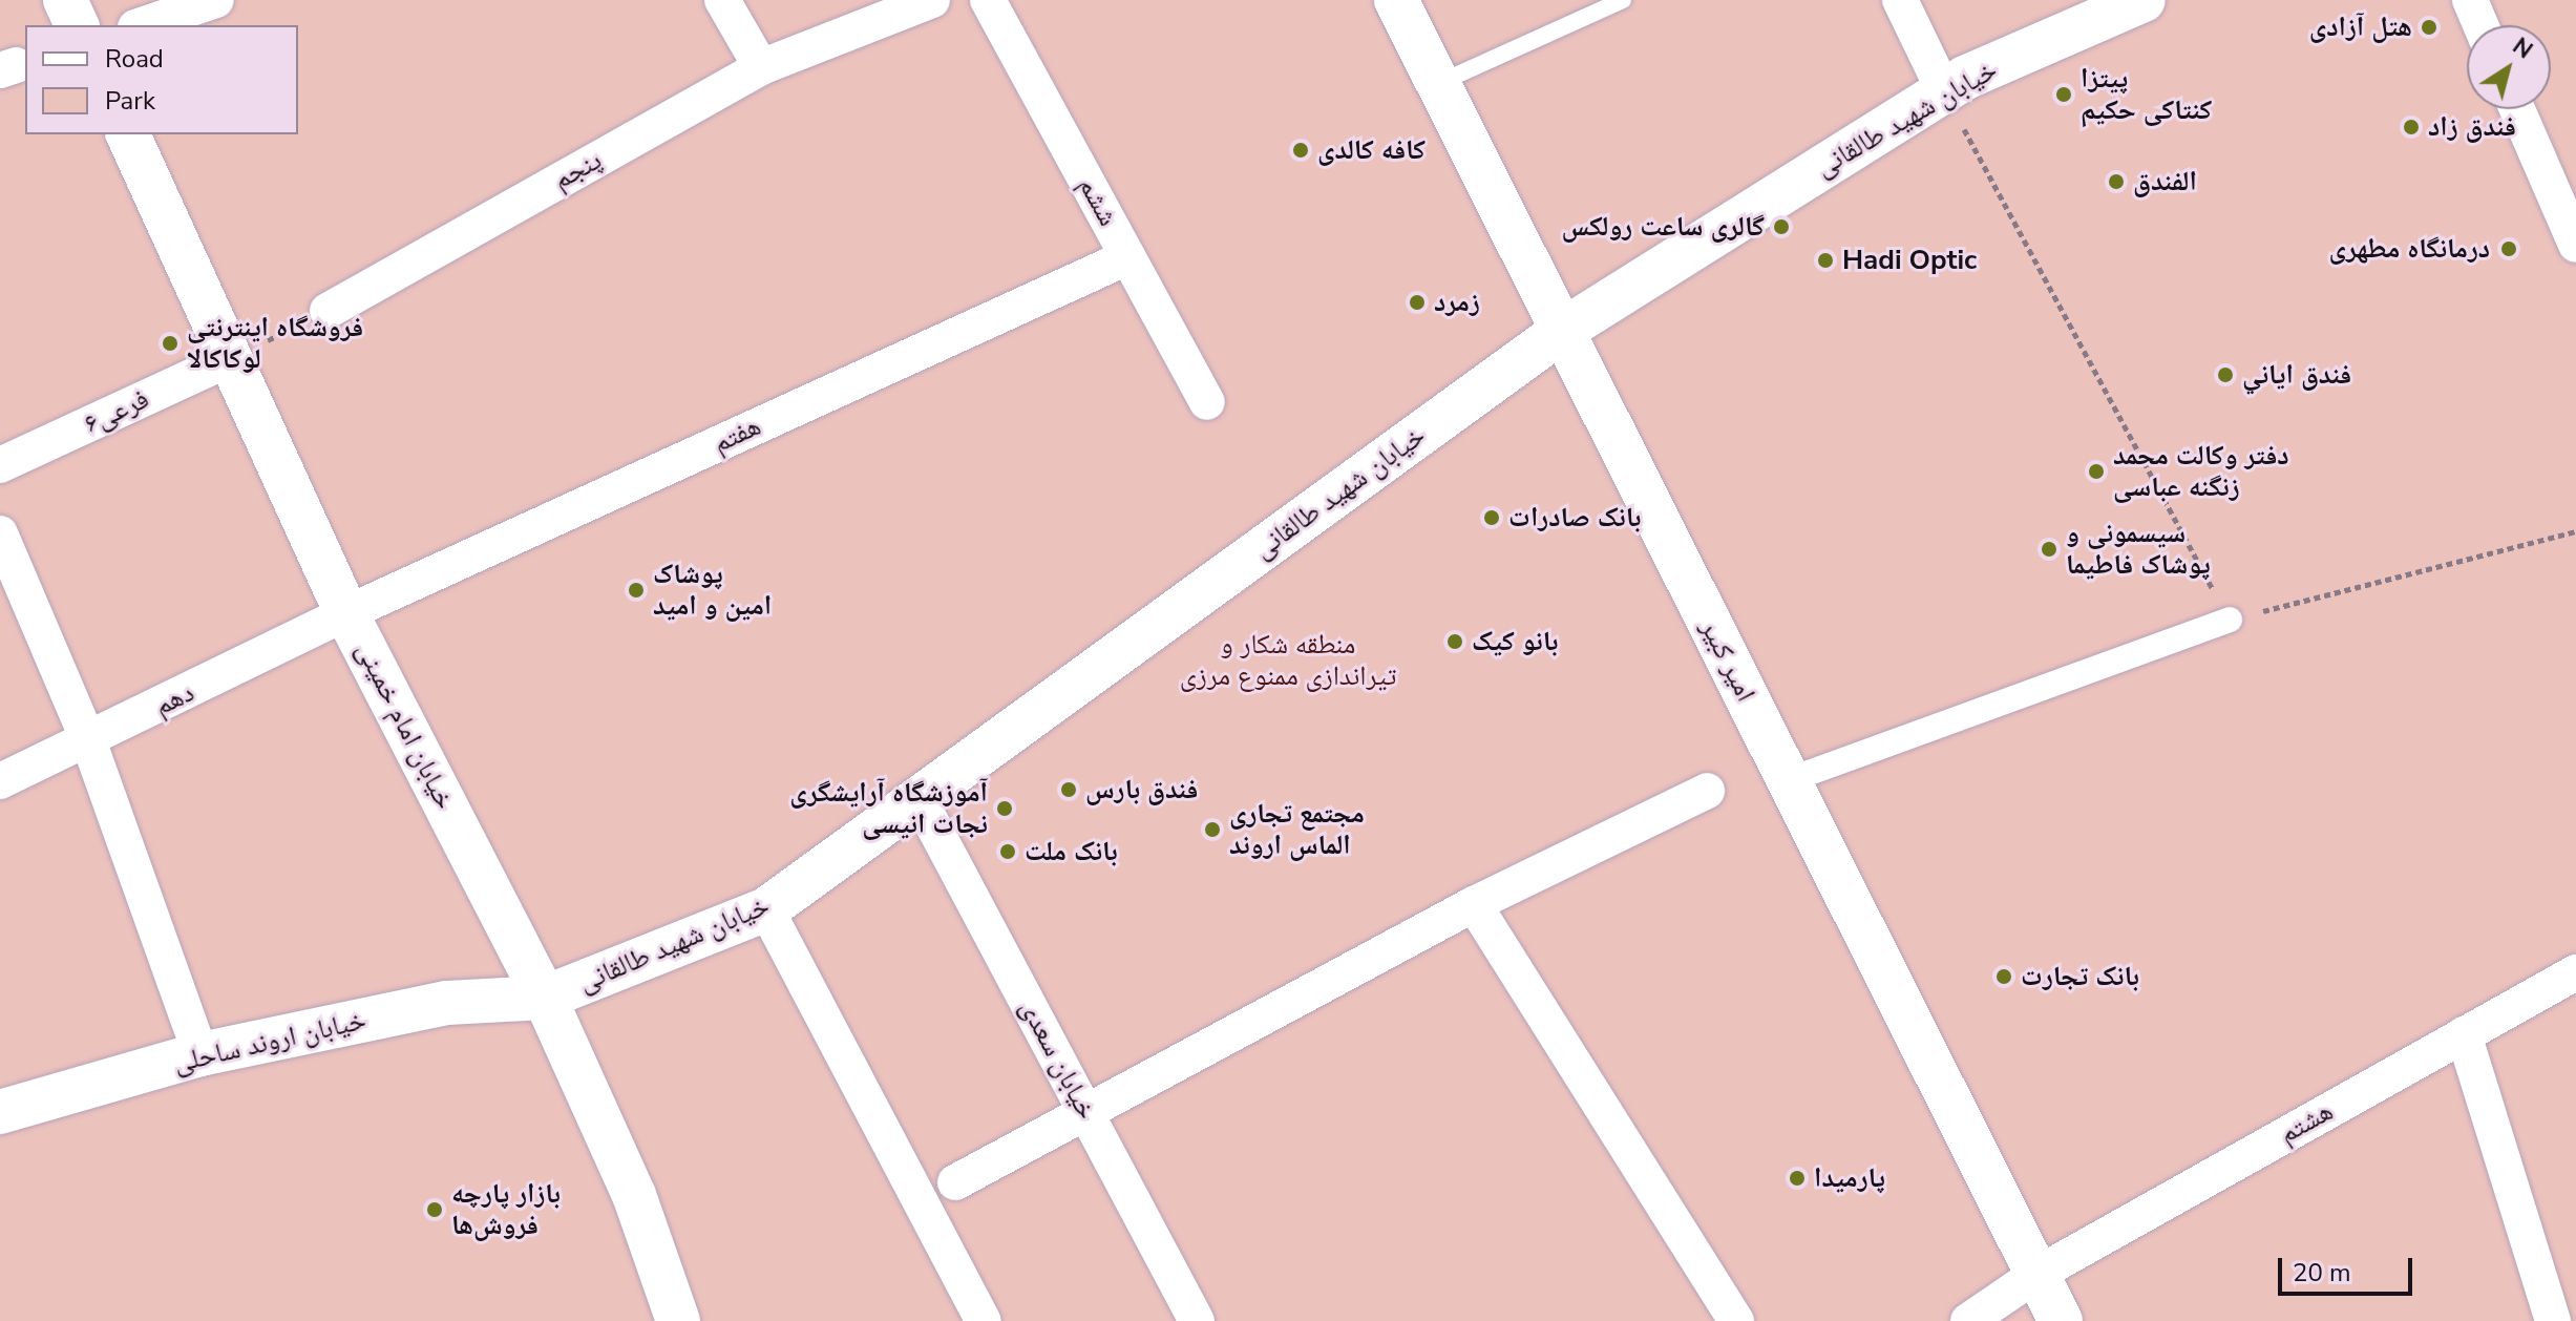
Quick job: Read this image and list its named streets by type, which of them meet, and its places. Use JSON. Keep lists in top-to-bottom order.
{
  "streets": {
    "street": [
      "خیابان شهيد طالقانی",
      "پنجم",
      "ششم",
      "فرعی۶",
      "هفتم",
      "امیر کبیر",
      "دهم",
      "خیابان امام خمینی",
      "خیابان اروند ساحلی",
      "خیابان سعدی",
      "هشتم"
    ]
  },
  "crossings": [
    ["خیابان شهيد طالقانی", "امیر کبیر"],
    ["خیابان شهيد طالقانی", "خیابان امام خمینی"],
    ["خیابان شهيد طالقانی", "خیابان اروند ساحلی"],
    ["خیابان شهيد طالقانی", "خیابان سعدی"],
    ["ششم", "هفتم"],
    ["فرعی۶", "خیابان امام خمینی"],
    ["هفتم", "دهم"],
    ["هفتم", "خیابان امام خمینی"],
    ["امیر کبیر", "هشتم"],
    ["دهم", "خیابان امام خمینی"],
    ["خیابان امام خمینی", "خیابان اروند ساحلی"]
  ],
  "parks": ["منطقه شکار و تیراندازی ممنوع مرزی"],
  "places": [
    "هتل آزادی",
    "پیتزا کنتاکی حکیم",
    "فندق زاد",
    "کافه کالدی",
    "الفندق",
    "گالری ساعت رولکس",
    "درمانگاه مطهری",
    "Hadi Optic",
    "زمرد",
    "فروشگاه اینترنتی لوکاکالا",
    "فندق اياني",
    "دفتر وکالت محمد زنگنه عباسی",
    "بانک صادرات",
    "سیسمونی و پوشاک فاطیما",
    "پوشاک‌ امین و امید",
    "بانو کیک",
    "فندق بارس",
    "آموزشگاه آرایشگری نجات انیسی",
    "مجتمع تجاری الماس اروند",
    "بانک ملت",
    "بانک تجارت",
    "پارمیدا",
    "بازار پارچه فروش‌ها"
  ],
  "legend": ["Road", "Park"],
  "scale_bar": "20 m",
  "north": "top right"
}
